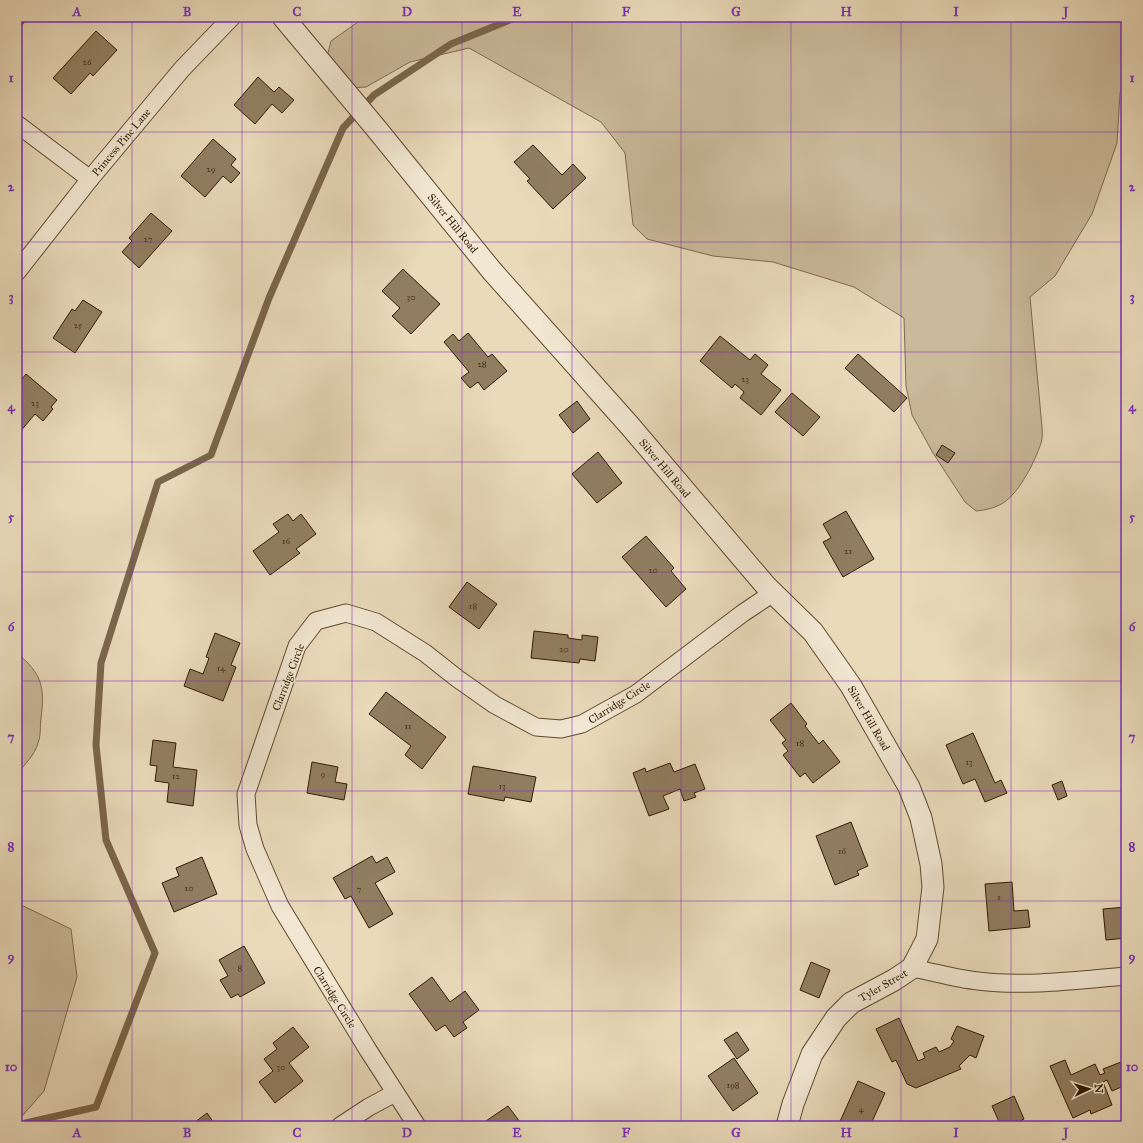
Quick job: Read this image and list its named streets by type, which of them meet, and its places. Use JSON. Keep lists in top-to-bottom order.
{
  "streets": {
    "street": [
      "Princess Pine Lane",
      "Silver Hill Road",
      "Clarridge Circle",
      "Tyler Street"
    ]
  },
  "crossings": [
    ["Silver Hill Road", "Clarridge Circle"],
    ["Silver Hill Road", "Tyler Street"]
  ],
  "house_numbers": [
    "26",
    "29",
    "27",
    "30",
    "25",
    "28",
    "23",
    "23",
    "16",
    "21",
    "20",
    "18",
    "20",
    "14",
    "11",
    "18",
    "13",
    "9",
    "12",
    "13",
    "16",
    "10",
    "7",
    "1",
    "8",
    "30",
    "198",
    "4"
  ],
  "north": "right",
  "grid": {
    "columns": [
      "A",
      "B",
      "C",
      "D",
      "E",
      "F",
      "G",
      "H",
      "I",
      "J"
    ],
    "rows": [
      "1",
      "2",
      "3",
      "4",
      "5",
      "6",
      "7",
      "8",
      "9",
      "10"
    ]
  }
}
